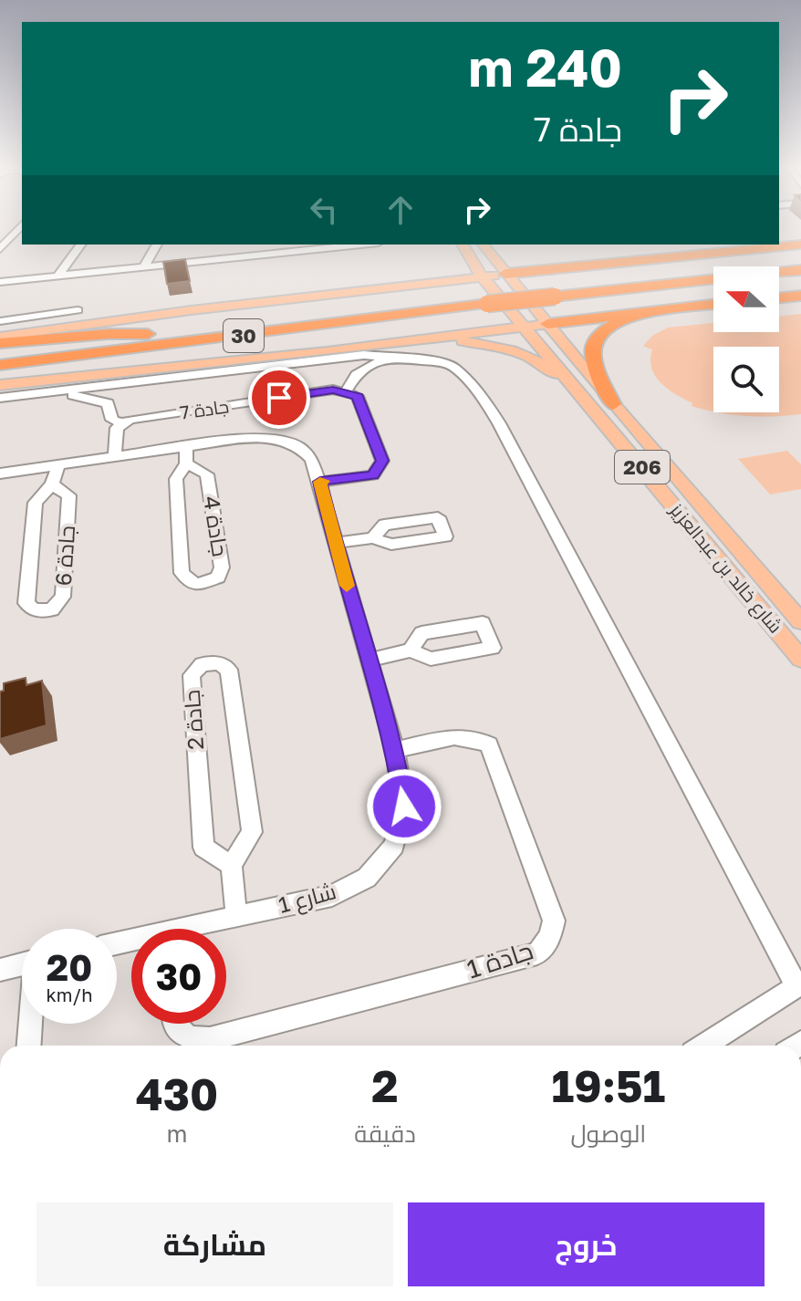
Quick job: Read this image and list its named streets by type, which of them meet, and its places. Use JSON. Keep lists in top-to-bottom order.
{
  "streets": {
    "highway": ["30"],
    "main road": ["206", "شارع خالد بن عبدالعزيز"],
    "street": [
      "جادة 7",
      "جادة 4",
      "جادة 6",
      "جادة 2",
      "شارع 1",
      "جادة 1"
    ]
  },
  "crossings": [
    ["30", "شارع خالد بن عبدالعزيز"],
    ["جادة 4", "شارع 1"],
    ["جادة 6", "شارع 1"],
    ["شارع 1", "جادة 1"]
  ],
  "north": "left",
  "page": {
    "turn": ["240 m", "جادة 7"],
    "speed": "20 km/h",
    "limit": "30",
    "eta": [
      "19:51",
      "الوصول",
      "2",
      "دقيقة",
      "430",
      "m"
    ],
    "buttons": ["خروج", "مشاركة"]
  }
}
